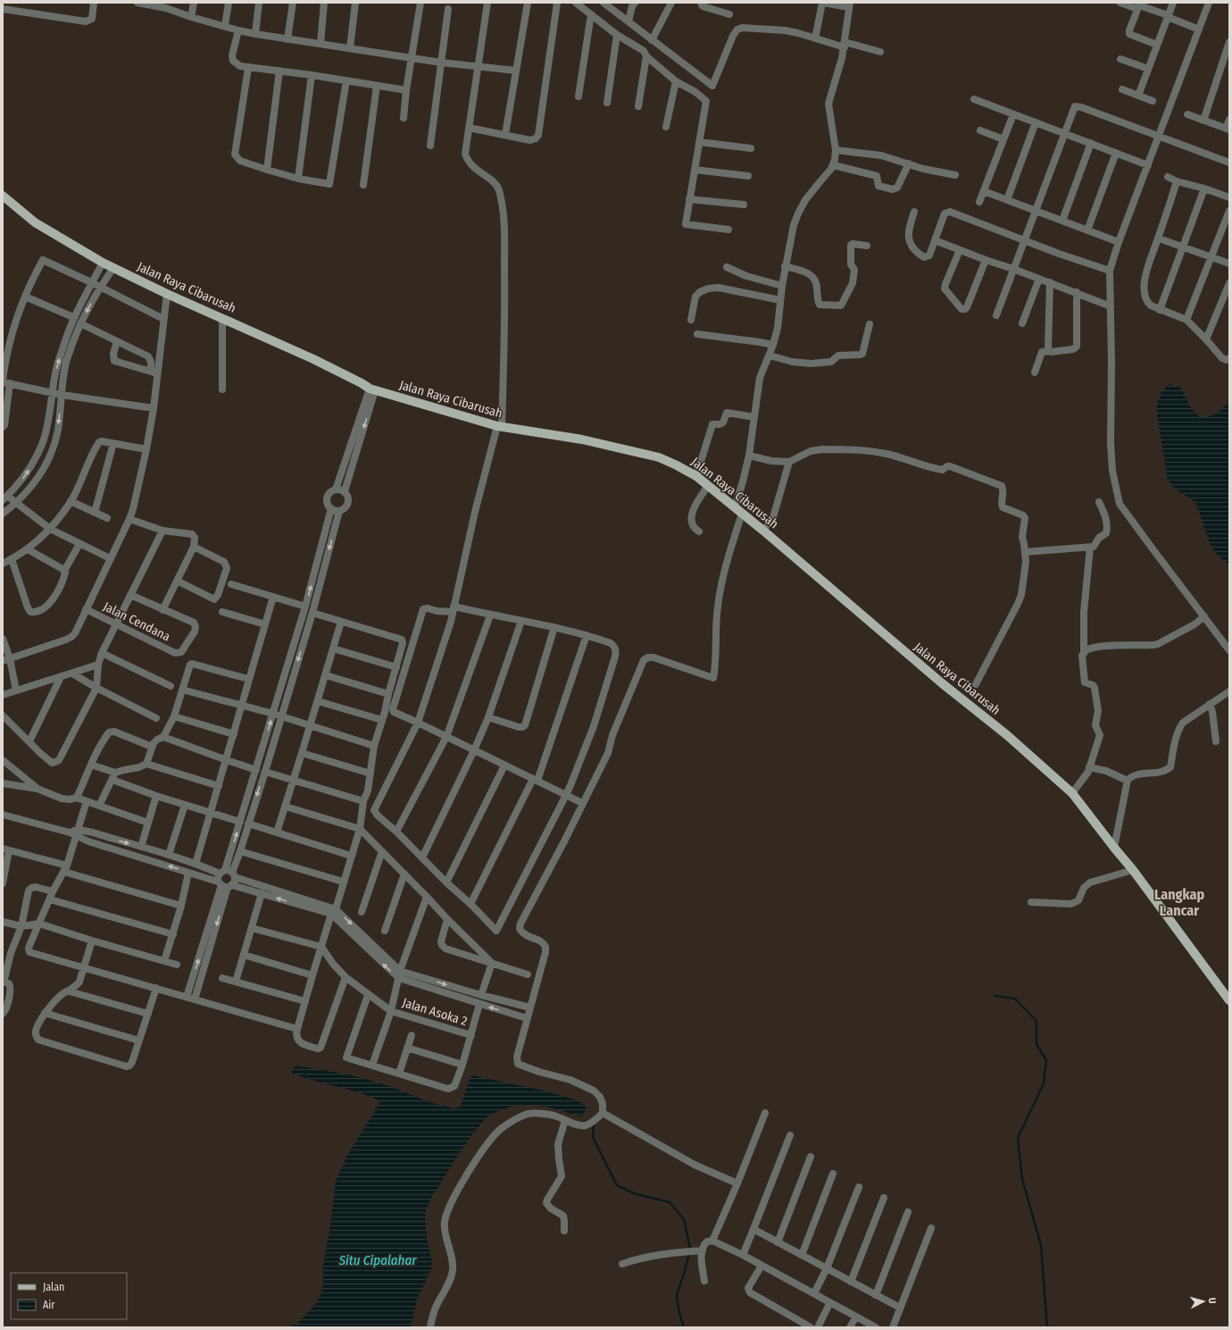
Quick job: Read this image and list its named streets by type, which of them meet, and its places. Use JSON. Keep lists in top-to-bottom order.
{
  "streets": {
    "main road": ["Jalan Raya Cibarusah"],
    "street": ["Jalan Cendana", "Jalan Asoka 2"]
  },
  "districts": ["Langkap Lancar"],
  "water": ["Situ Cipalahar"],
  "legend": ["Jalan", "Air"],
  "north": "right"
}
